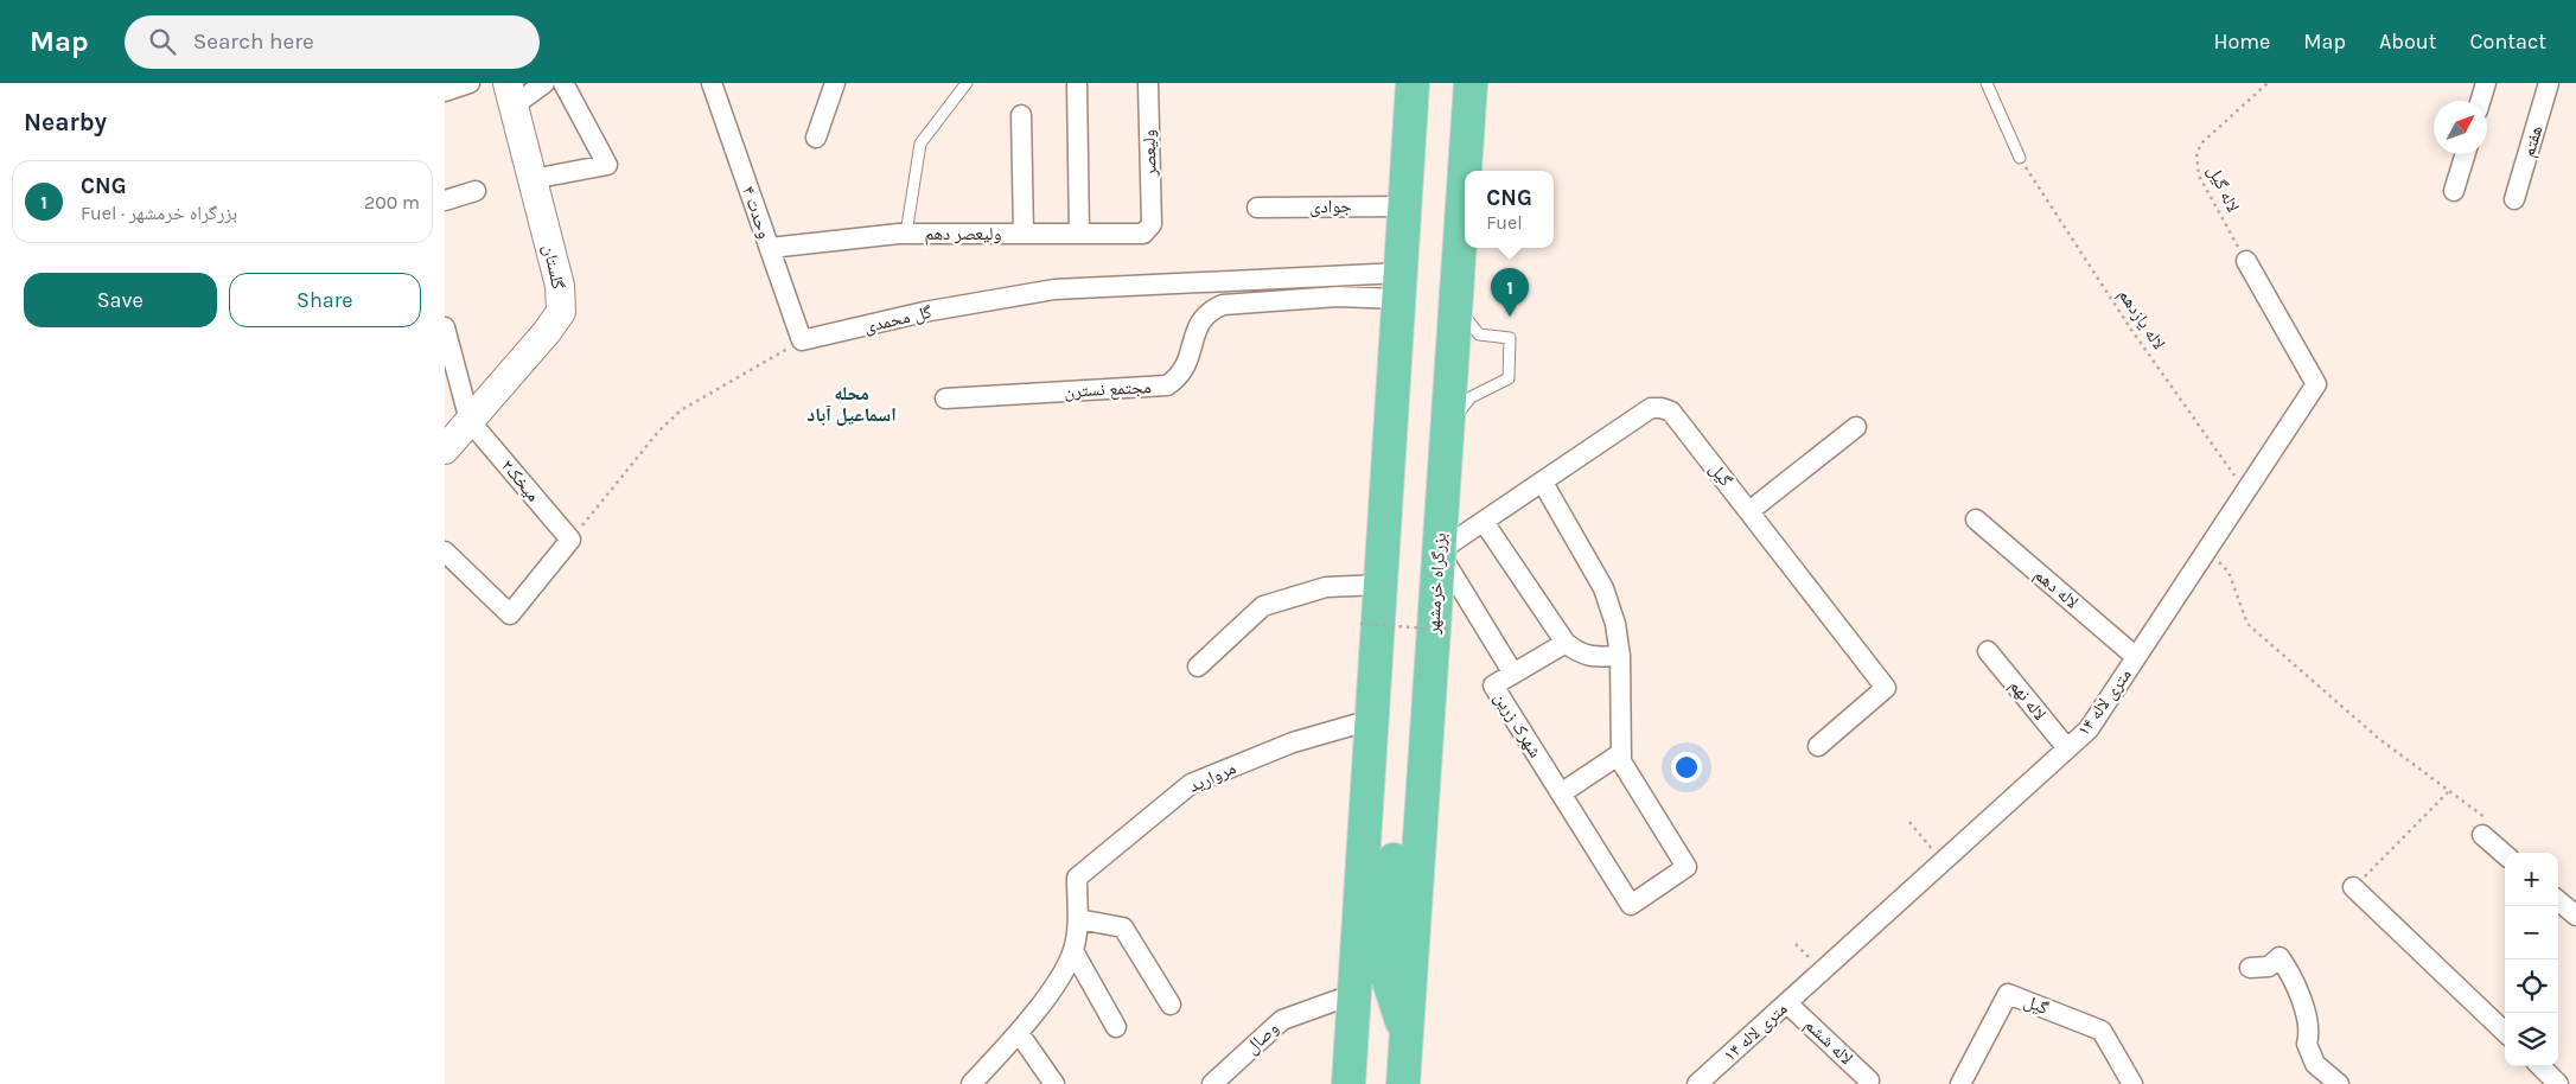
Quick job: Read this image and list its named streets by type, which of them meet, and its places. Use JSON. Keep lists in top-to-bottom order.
{
  "streets": {
    "highway": ["بزرگراه خرمشهر"],
    "main road": ["گلستان"],
    "street": [
      "هفتم",
      "ولیعصر",
      "جوادی",
      "وحدت ۴",
      "ولیعصر دهم",
      "گل محمدی",
      "مجتمع نسترن",
      "گیل",
      "میخک۲",
      "لاله دهم",
      "لاله نهم",
      "۱۴ متری لاله",
      "شهرک زرین",
      "مروارید",
      "وصال",
      "لاله ششم"
    ],
    "path": ["لاله گیل", "لاله یازدهم"]
  },
  "crossings": [
    ["ولیعصر", "ولیعصر دهم"],
    ["لاله گیل", "۱۴ متری لاله"],
    ["جوادی", "بزرگراه خرمشهر"],
    ["وحدت ۴", "ولیعصر دهم"],
    ["وحدت ۴", "گل محمدی"],
    ["گلستان", "میخک۲"],
    ["گل محمدی", "مجتمع نسترن"],
    ["گل محمدی", "بزرگراه خرمشهر"],
    ["لاله یازدهم", "۱۴ متری لاله"],
    ["مجتمع نسترن", "بزرگراه خرمشهر"],
    ["گیل", "بزرگراه خرمشهر"],
    ["گیل", "شهرک زرین"],
    ["بزرگراه خرمشهر", "شهرک زرین"],
    ["بزرگراه خرمشهر", "مروارید"],
    ["بزرگراه خرمشهر", "وصال"],
    ["لاله دهم", "۱۴ متری لاله"],
    ["لاله نهم", "۱۴ متری لاله"],
    ["۱۴ متری لاله", "لاله ششم"]
  ],
  "districts": ["محله اسماعیل آباد"],
  "north": "top right",
  "page": {
    "header": "Map",
    "search": "Search here",
    "nav": [
      "Home",
      "Map",
      "About",
      "Contact"
    ],
    "heading": "Nearby",
    "list": [
      {
        "mark": "1",
        "name": "CNG",
        "note": "Fuel · بزرگراه خرمشهر",
        "value": "200 m"
      }
    ],
    "popup": ["CNG", "Fuel"],
    "buttons": ["Save", "Share"],
    "pins": "1",
    "map_buttons": ["+", "−"]
  }
}
